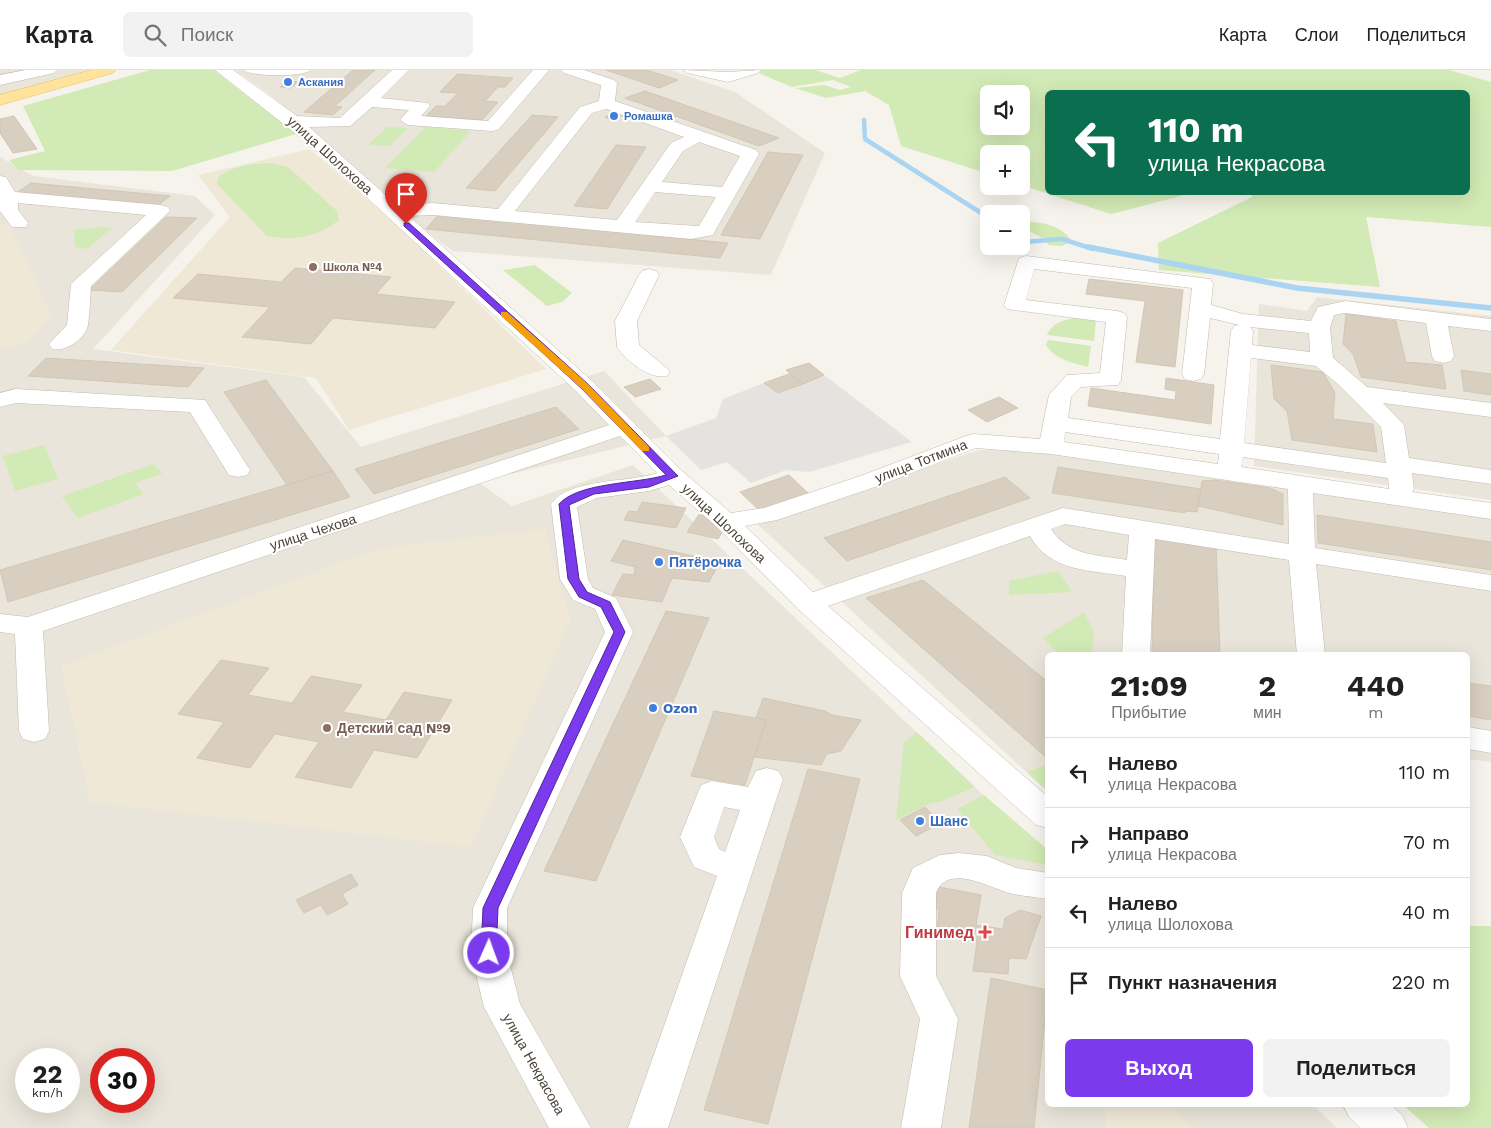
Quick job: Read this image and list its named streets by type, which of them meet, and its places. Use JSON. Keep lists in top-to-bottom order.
{
  "streets": {
    "street": [
      "улица Шолохова",
      "улица Тотмина",
      "улица Чехова",
      "улица Некрасова"
    ]
  },
  "crossings": [
    ["улица Шолохова", "улица Тотмина"],
    ["улица Шолохова", "улица Чехова"],
    ["улица Шолохова", "улица Некрасова"]
  ],
  "places": {
    "other": [
      "Аскания",
      "Ромашка",
      "Школа №4",
      "Пятёрочка",
      "Ozon",
      "Детский сад №9",
      "Шанс"
    ],
    "health": ["Гинимед"]
  },
  "page": {
    "header": "Карта",
    "search": "Поиск",
    "nav": ["Карта", "Слои", "Поделиться"],
    "map_buttons": ["+", "−"],
    "turn": ["110 m", "улица Некрасова"],
    "eta": [
      "21:09",
      "Прибытие",
      "2",
      "мин",
      "440",
      "m"
    ],
    "list": [
      {
        "name": "Налево",
        "note": "улица Некрасова",
        "value": "110 m"
      },
      {
        "name": "Направо",
        "note": "улица Некрасова",
        "value": "70 m"
      },
      {
        "name": "Налево",
        "note": "улица Шолохова",
        "value": "40 m"
      },
      {
        "name": "Пункт назначения",
        "value": "220 m"
      }
    ],
    "buttons": ["Выход", "Поделиться"],
    "speed": "22 km/h",
    "limit": "30"
  }
}
